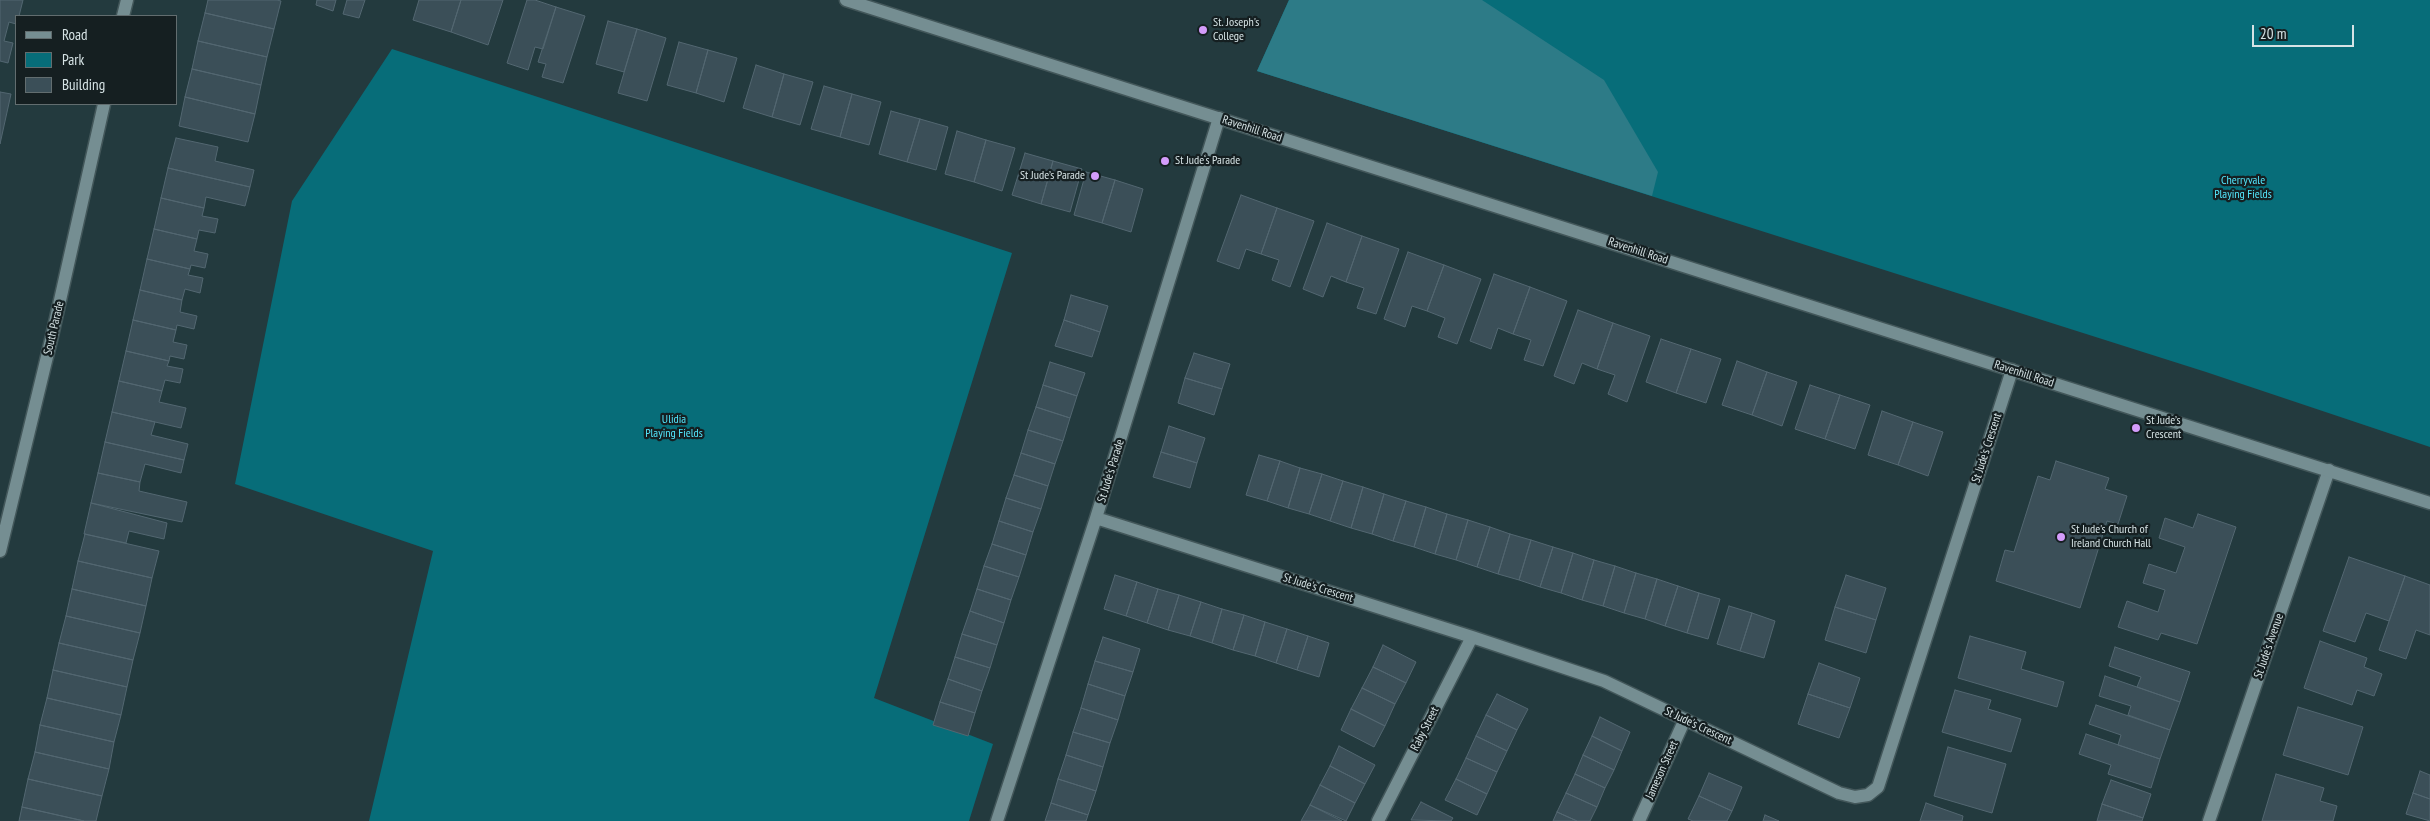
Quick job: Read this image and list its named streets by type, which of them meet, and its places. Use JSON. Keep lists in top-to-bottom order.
{
  "streets": {
    "street": [
      "Ravenhill Road",
      "South Parade",
      "St Jude's Crescent",
      "St Jude's Parade",
      "St Jude's Avenue",
      "Raby Street",
      "Jameson Street"
    ]
  },
  "crossings": [
    ["Ravenhill Road", "St Jude's Crescent"],
    ["Ravenhill Road", "St Jude's Parade"],
    ["Ravenhill Road", "St Jude's Avenue"],
    ["St Jude's Crescent", "St Jude's Parade"],
    ["St Jude's Crescent", "Raby Street"],
    ["St Jude's Crescent", "Jameson Street"]
  ],
  "parks": ["Cherryvale Playing Fields", "Ulidia Playing Fields"],
  "places": [
    "St. Joseph's College",
    "St Jude‘s Parade",
    "St Jude’s Parade",
    "St Jude’s Crescent",
    "St Jude's Church of Ireland Church Hall"
  ],
  "legend": ["Road", "Park", "Building"],
  "scale_bar": "20 m"
}
